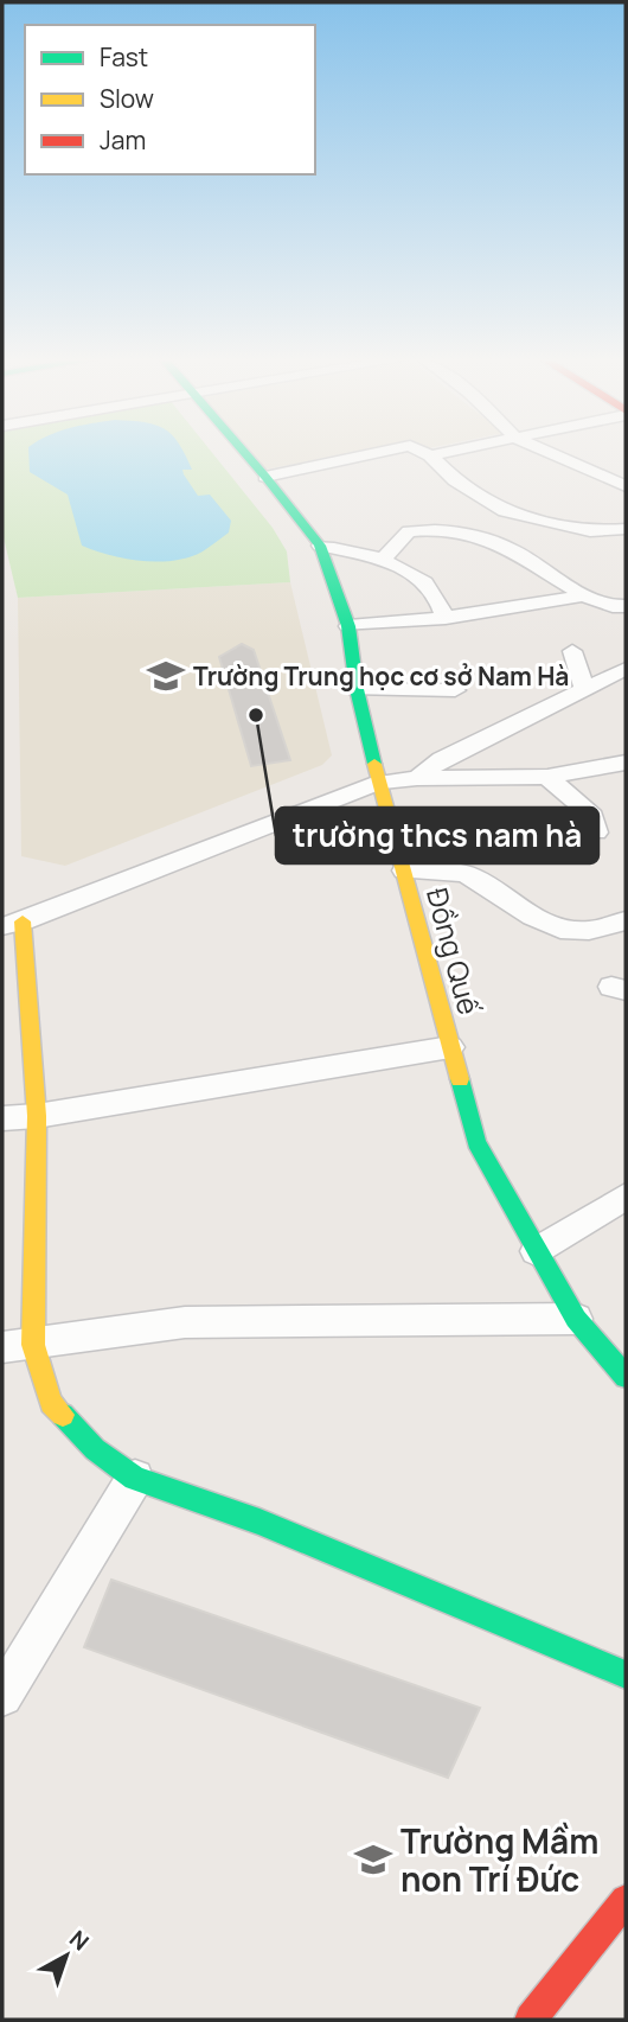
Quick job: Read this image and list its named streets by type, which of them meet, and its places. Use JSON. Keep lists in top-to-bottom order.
{
  "streets": {
    "street": ["Đồng Quế"]
  },
  "places": {
    "school or university": ["Trường Trung học cơ sở Nam Hà", "Trường Mầm non Trí Đức"],
    "other": ["trường thcs nam hà"]
  },
  "legend": ["Fast", "Slow", "Jam"],
  "north": "top right"
}
